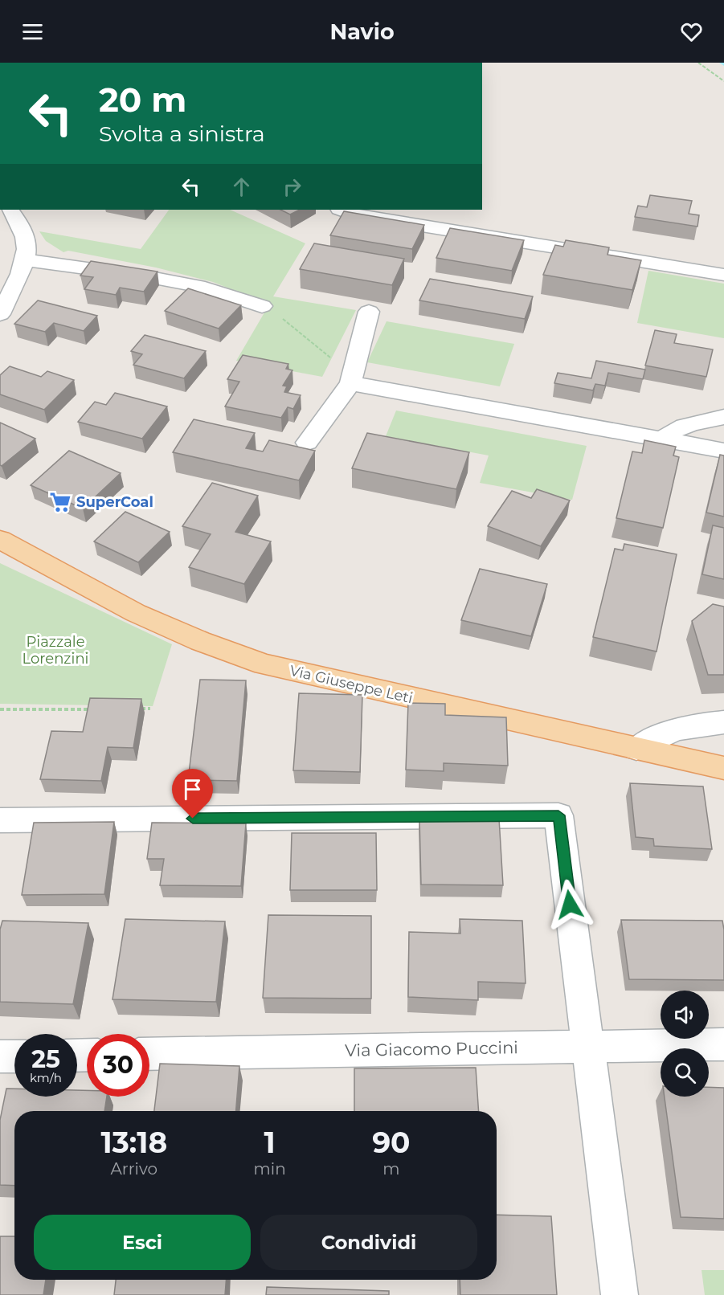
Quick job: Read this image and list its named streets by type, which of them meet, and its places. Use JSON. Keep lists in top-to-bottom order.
{
  "streets": {
    "main road": ["Via Giuseppe Leti"],
    "street": ["Via Giacomo Puccini"]
  },
  "parks": ["Piazzale Lorenzini"],
  "places": {
    "supermarket": ["SuperCoal"]
  },
  "page": {
    "header": "Navio",
    "turn": ["20 m", "Svolta a sinistra"],
    "speed": "25 km/h",
    "limit": "30",
    "eta": [
      "13:18",
      "Arrivo",
      "1",
      "min",
      "90",
      "m"
    ],
    "buttons": ["Esci", "Condividi"]
  }
}
